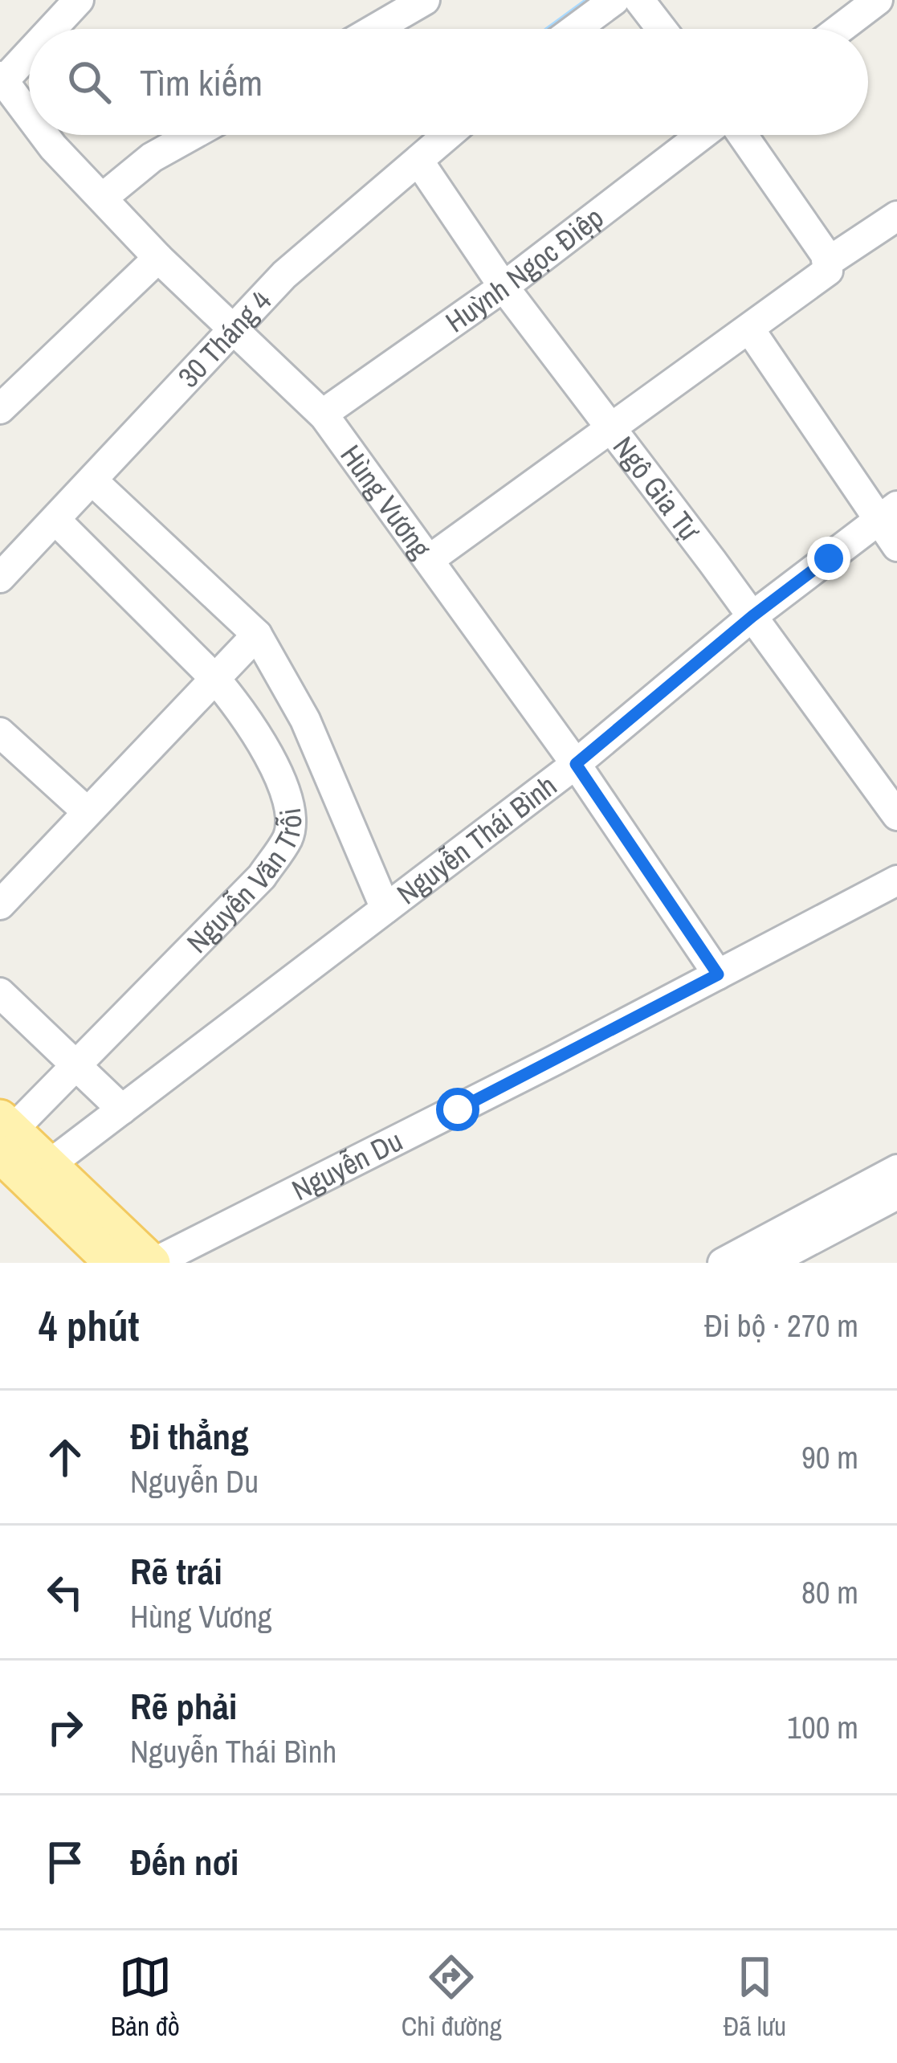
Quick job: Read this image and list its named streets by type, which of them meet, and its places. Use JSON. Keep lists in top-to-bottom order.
{
  "streets": {
    "street": [
      "Huỳnh Ngọc Điệp",
      "30 Tháng 4",
      "Ngô Gia Tự",
      "Hùng Vương",
      "Nguyễn Thái Bình",
      "Nguyễn Văn Trỗi",
      "Nguyễn Du"
    ]
  },
  "crossings": [
    ["Huỳnh Ngọc Điệp", "Ngô Gia Tự"],
    ["Huỳnh Ngọc Điệp", "Hùng Vương"],
    ["30 Tháng 4", "Ngô Gia Tự"],
    ["30 Tháng 4", "Hùng Vương"],
    ["30 Tháng 4", "Nguyễn Văn Trỗi"],
    ["Ngô Gia Tự", "Nguyễn Thái Bình"],
    ["Hùng Vương", "Nguyễn Thái Bình"],
    ["Hùng Vương", "Nguyễn Du"]
  ],
  "page": {
    "search": "Tìm kiếm",
    "heading": ["4 phút", "Đi bộ · 270 m"],
    "list": [
      ["Đi thẳng", "Nguyễn Du", "90 m"],
      ["Rẽ trái", "Hùng Vương", "80 m"],
      ["Rẽ phải", "Nguyễn Thái Bình", "100 m"],
      "Đến nơi"
    ],
    "nav": ["Bản đồ", "Chỉ đường", "Đã lưu"]
  }
}
